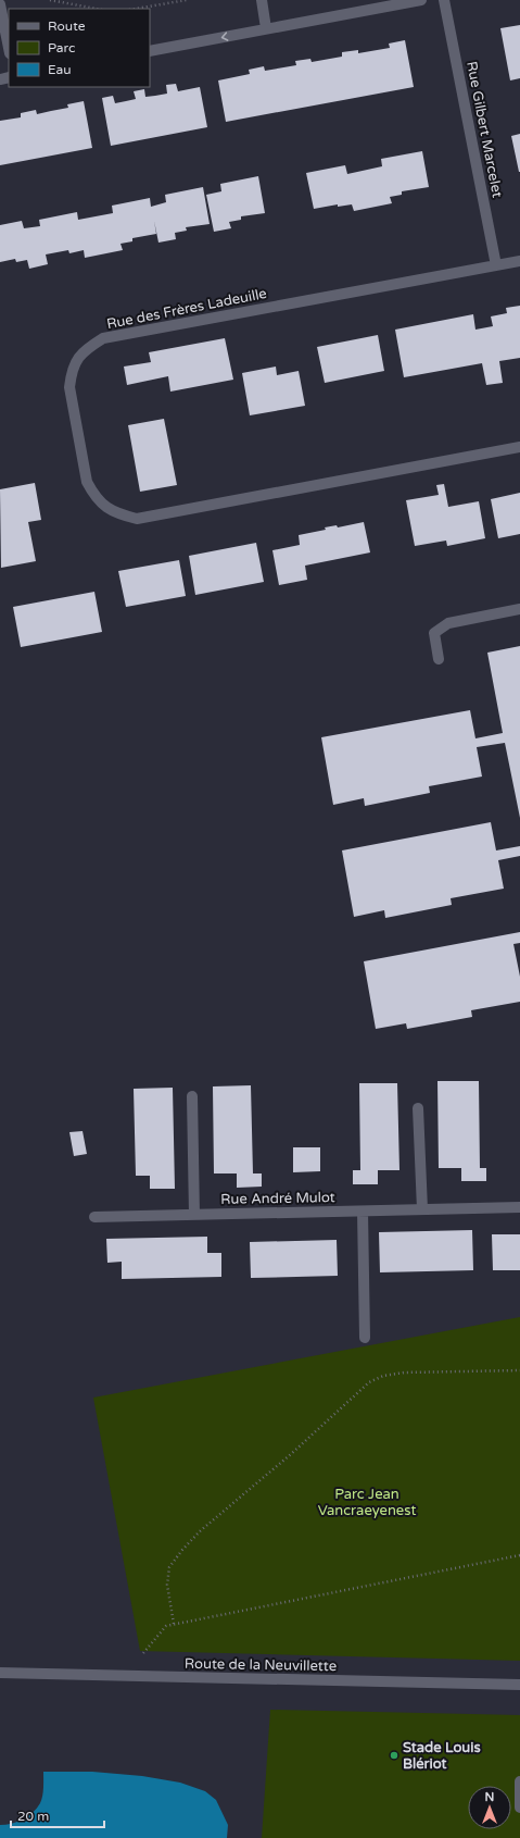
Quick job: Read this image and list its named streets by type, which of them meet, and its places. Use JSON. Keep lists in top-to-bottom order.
{
  "streets": {
    "street": [
      "Rue Gilbert Marcelet",
      "Rue des Frères Ladeuille",
      "Rue André Mulot",
      "Route de la Neuvillette"
    ]
  },
  "crossings": [
    ["Rue Gilbert Marcelet", "Rue des Frères Ladeuille"]
  ],
  "parks": ["Parc Jean Vancraeyenest"],
  "places": ["Stade Louis Blériot"],
  "legend": ["Route", "Parc", "Eau"],
  "scale_bar": "20 m",
  "north": "top"
}
